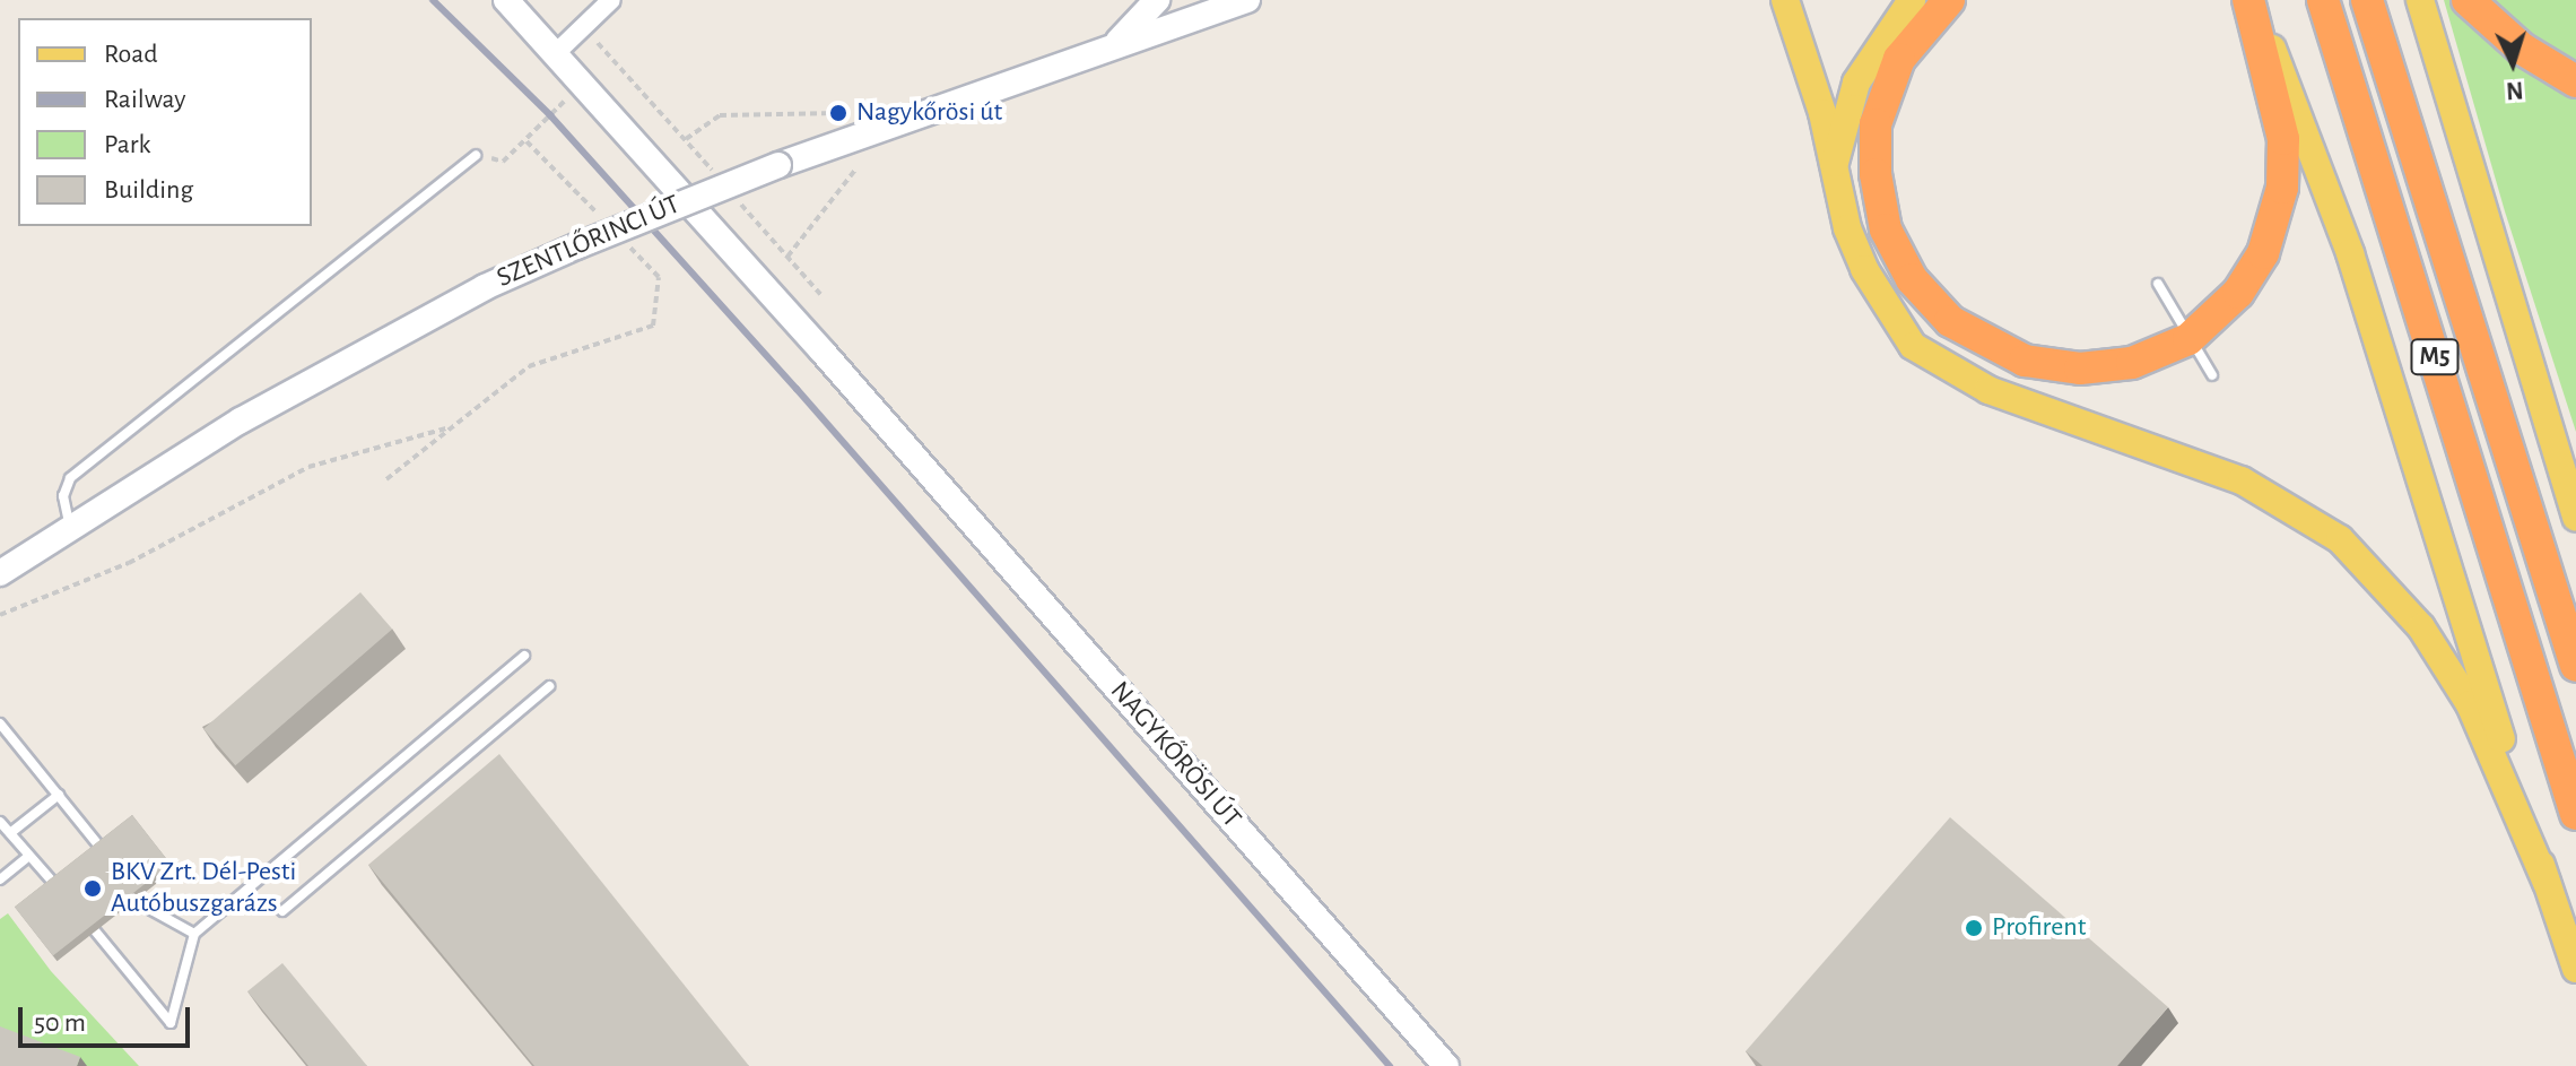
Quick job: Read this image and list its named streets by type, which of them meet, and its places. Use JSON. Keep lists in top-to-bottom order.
{
  "streets": {
    "highway": ["M5"],
    "main road": ["SZENTLŐRINCI ÚT", "NAGYKŐRÖSI ÚT"]
  },
  "places": ["Nagykőrösi út", "BKV Zrt. Dél-Pesti Autóbuszgarázs", "Profirent"],
  "legend": [
    "Road",
    "Railway",
    "Park",
    "Building"
  ],
  "scale_bar": "50 m",
  "north": "bottom"
}
